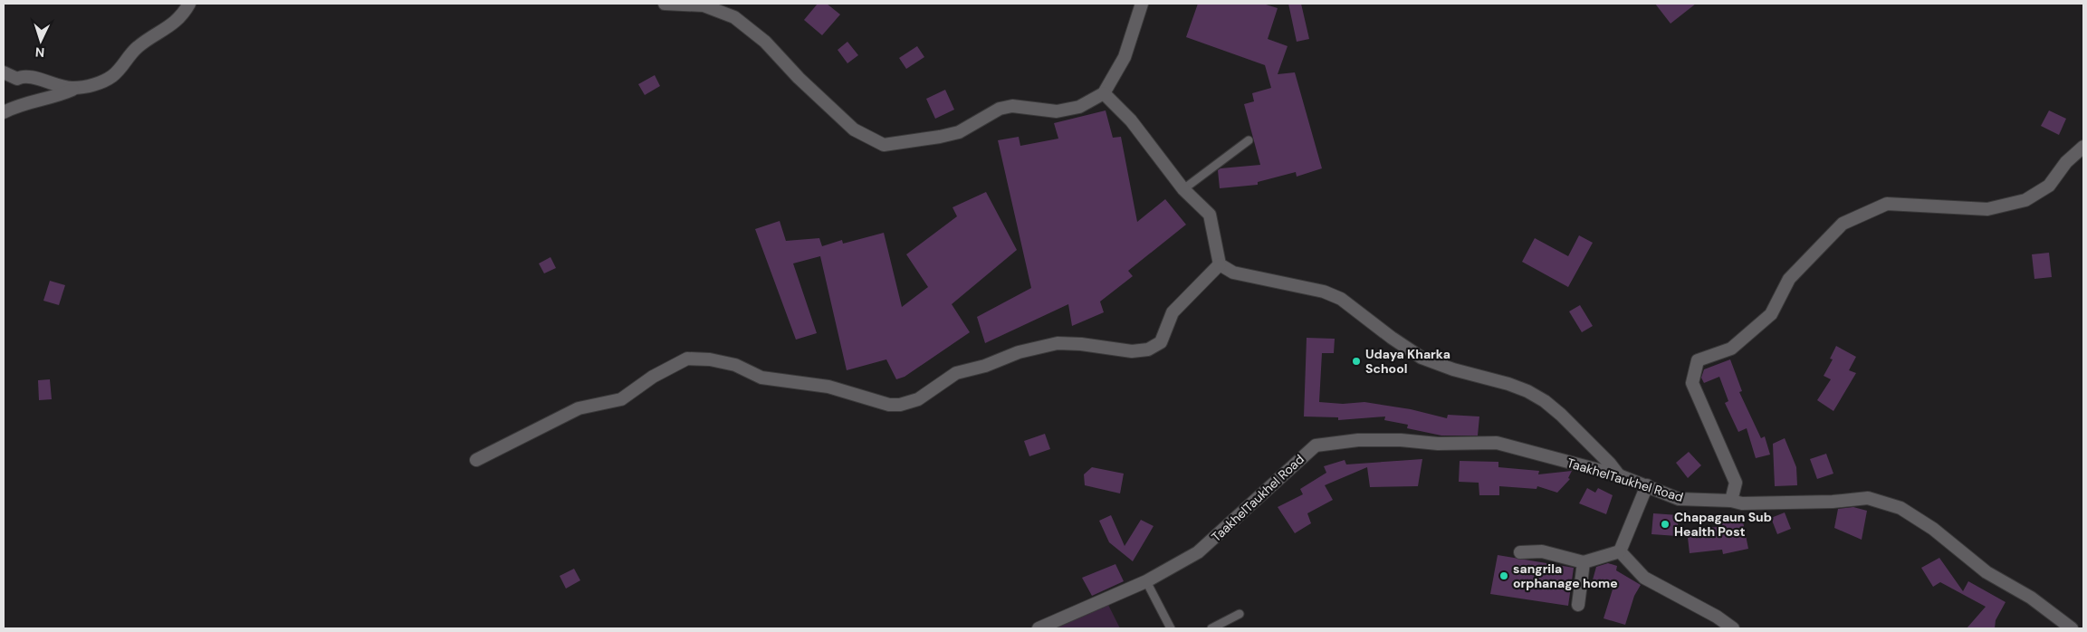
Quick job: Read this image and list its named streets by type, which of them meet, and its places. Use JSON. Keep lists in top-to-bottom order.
{
  "streets": {
    "street": ["TaakhelTaukhel Road"]
  },
  "places": ["Udaya Kharka School", "Chapagaun Sub Health Post", "sangrila orphanage home"],
  "north": "bottom"
}
